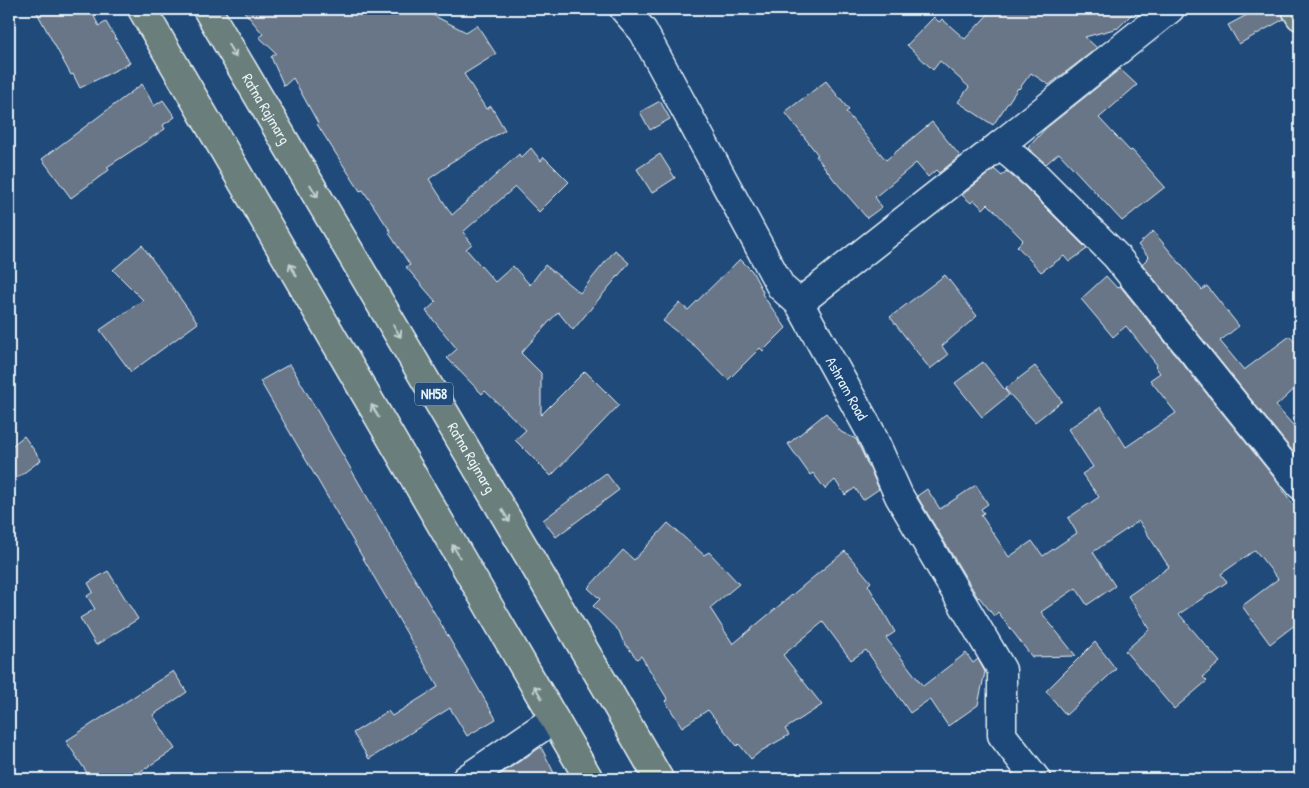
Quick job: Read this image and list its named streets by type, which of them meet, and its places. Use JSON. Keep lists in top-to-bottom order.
{
  "streets": {
    "main road": ["Ratna Rajmarg", "NH58"],
    "street": ["Ashram Road"]
  }
}
